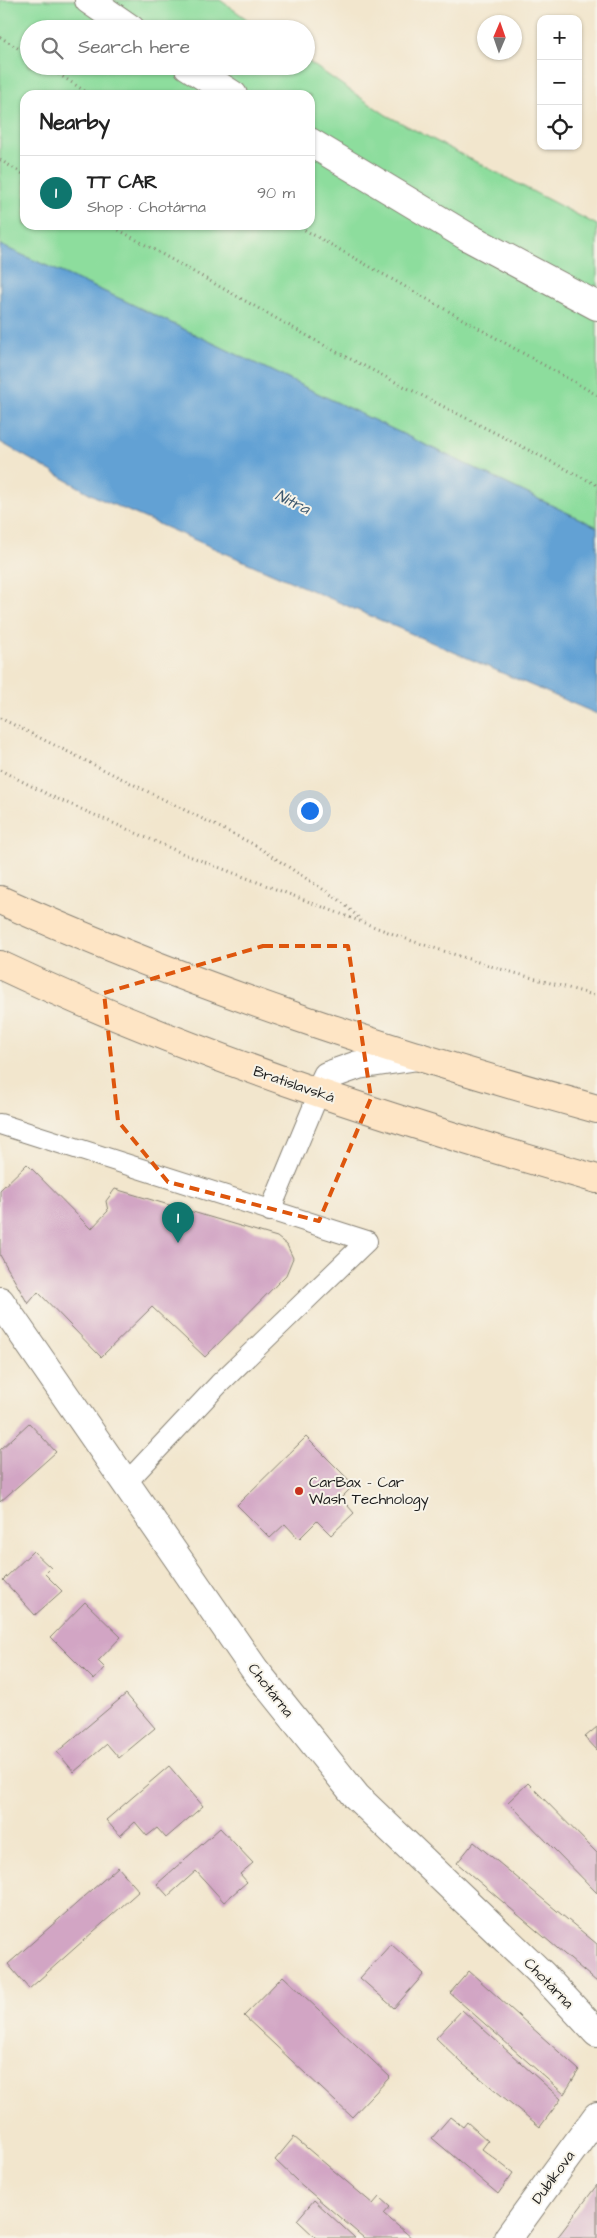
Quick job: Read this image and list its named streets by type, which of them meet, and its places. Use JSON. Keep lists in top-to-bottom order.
{
  "streets": {
    "main road": ["Bratislavská"],
    "street": ["Chotárna", "Dubíkova"]
  },
  "water": ["Nitra"],
  "places": ["CarBax - Car Wash Technology"],
  "north": "top",
  "page": {
    "map_buttons": ["+", "−"],
    "search": "Search here",
    "heading": "Nearby",
    "list": [
      {
        "mark": "1",
        "name": "TT CAR",
        "note": "Shop · Chotárna",
        "value": "90 m"
      }
    ],
    "pins": "1"
  }
}
